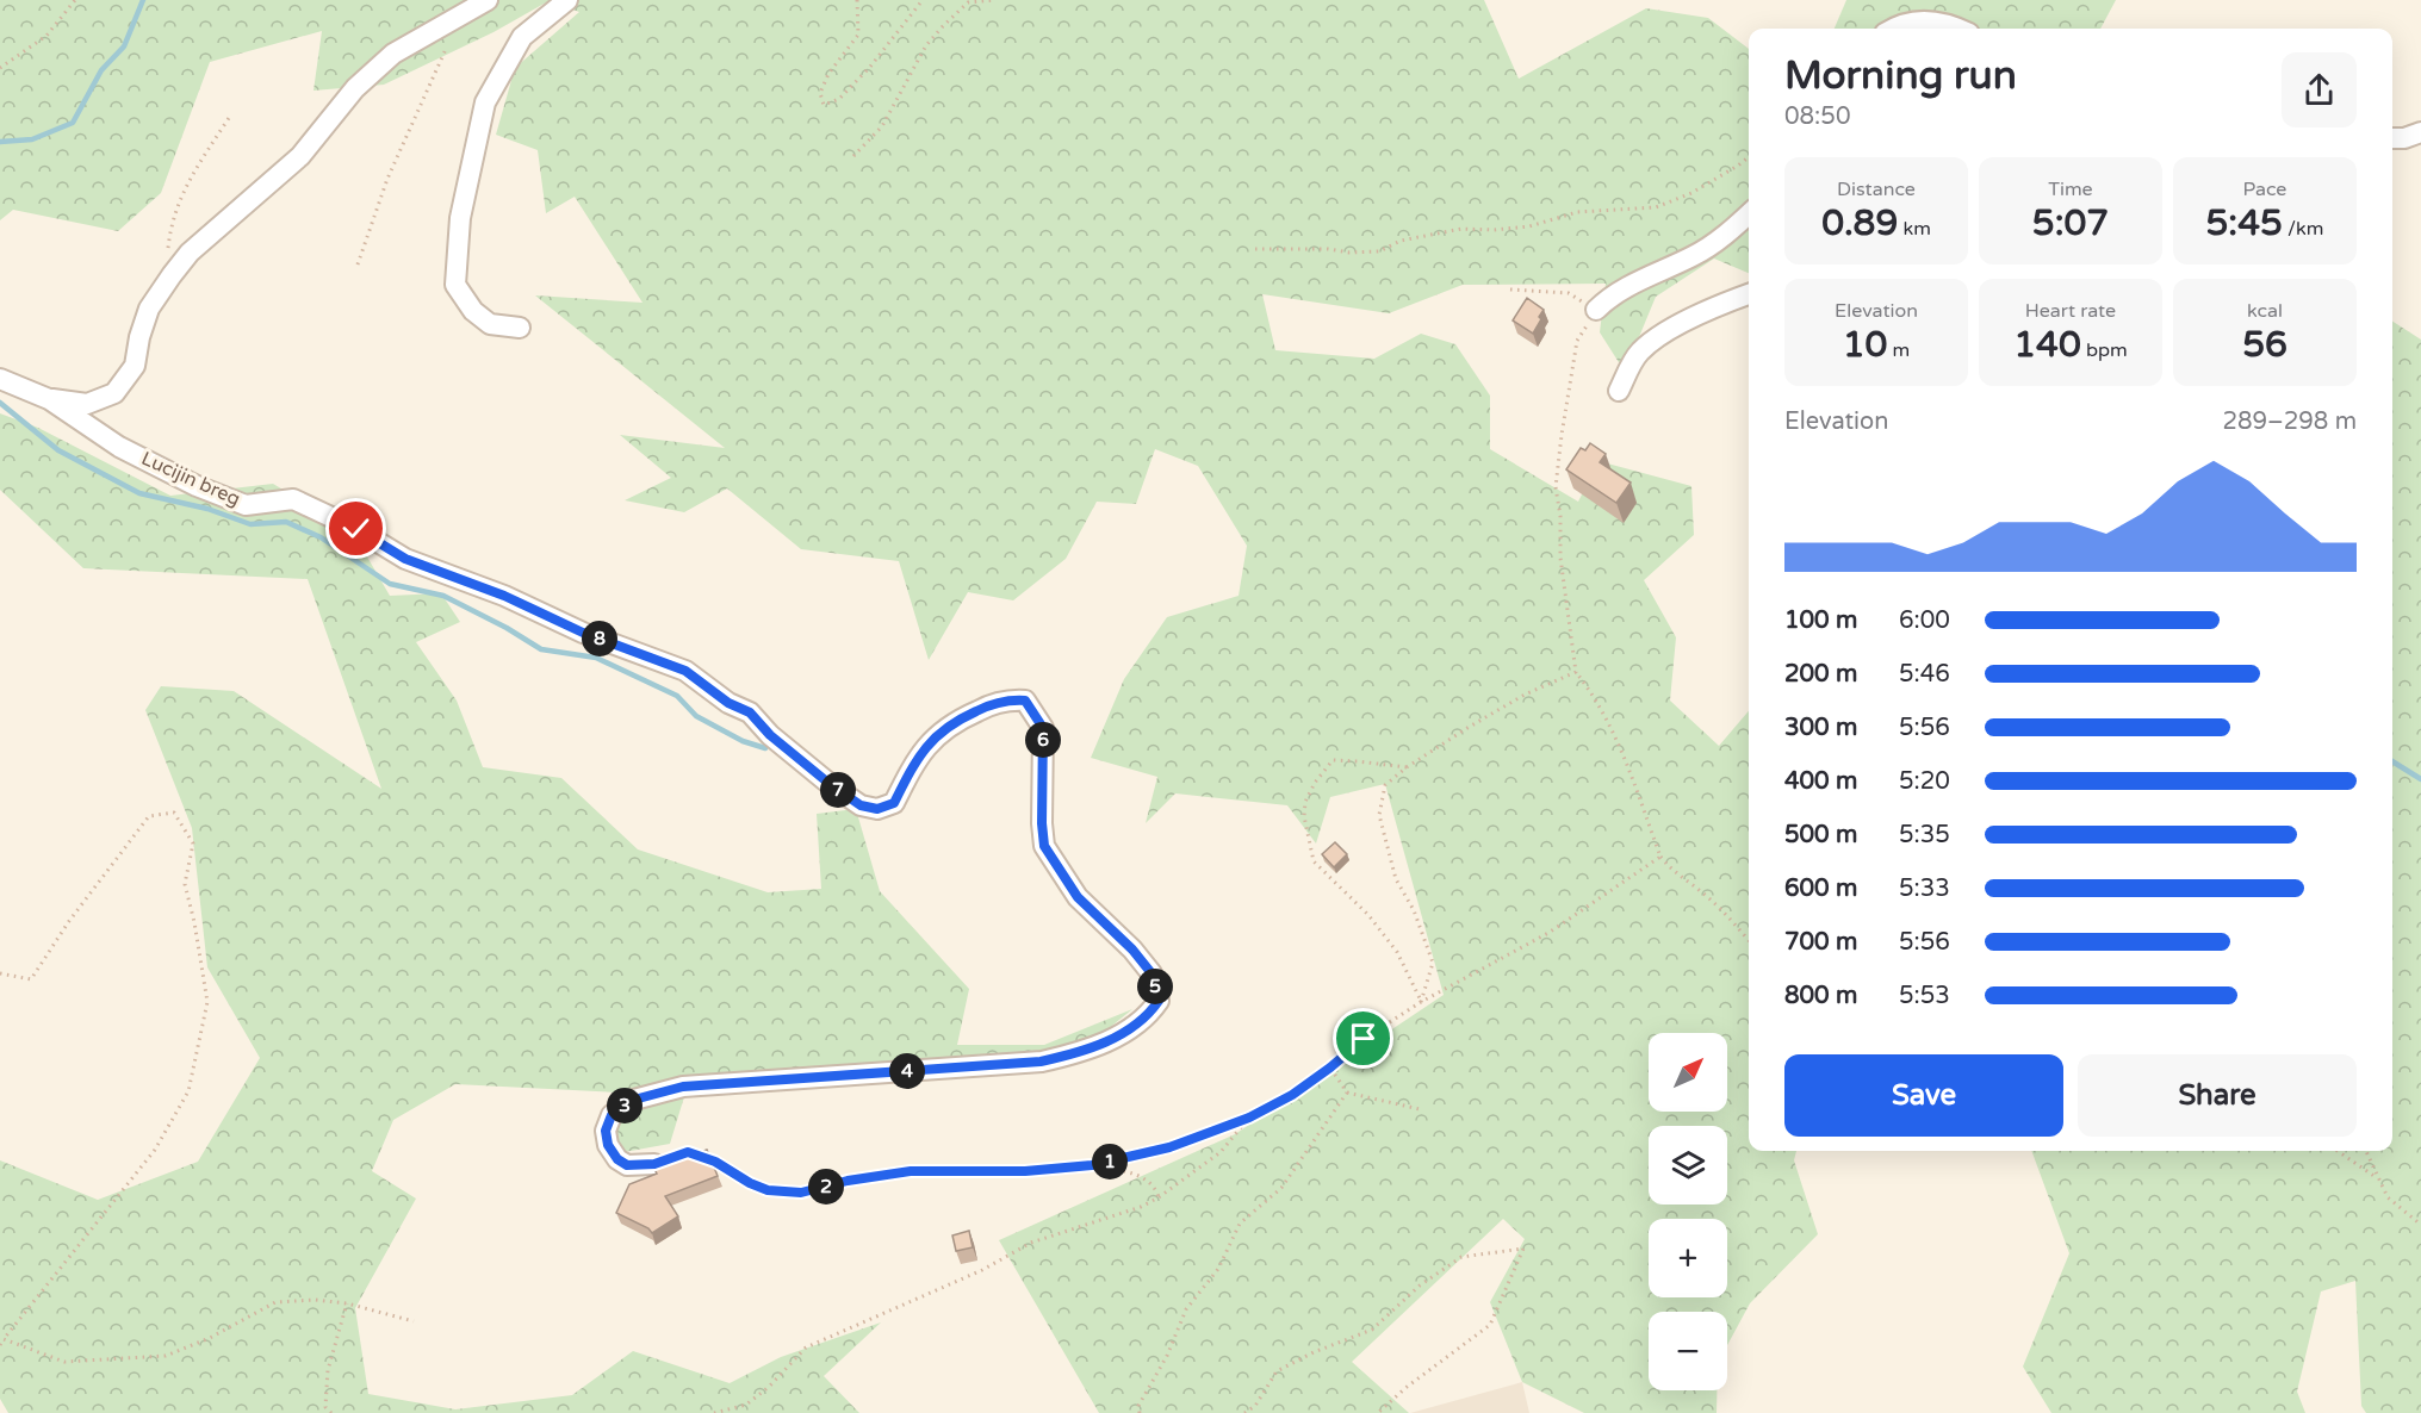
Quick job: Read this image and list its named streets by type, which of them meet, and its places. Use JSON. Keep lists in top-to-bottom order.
{
  "streets": {
    "street": ["Lucijin breg"]
  },
  "north": "top right",
  "page": {
    "heading": ["Morning run", "08:50"],
    "stats": [
      ["Distance", "0.89 km"],
      ["Time", "5:07"],
      ["Pace", "5:45 /km"],
      ["Elevation", "10 m"],
      ["Heart rate", "140 bpm"],
      ["kcal", "56"]
    ],
    "chart": ["Elevation", "289–298 m"],
    "list": [
      {
        "name": "100 m",
        "note": "6:00"
      },
      {
        "name": "200 m",
        "note": "5:46"
      },
      {
        "name": "300 m",
        "note": "5:56"
      },
      {
        "name": "400 m",
        "note": "5:20"
      },
      {
        "name": "500 m",
        "note": "5:35"
      },
      {
        "name": "600 m",
        "note": "5:33"
      },
      {
        "name": "700 m",
        "note": "5:56"
      },
      {
        "name": "800 m",
        "note": "5:53"
      }
    ],
    "pins": [
      "8",
      "6",
      "7",
      "5",
      "4",
      "3",
      "1",
      "2"
    ],
    "map_buttons": ["+", "−"],
    "buttons": ["Save", "Share"]
  }
}
